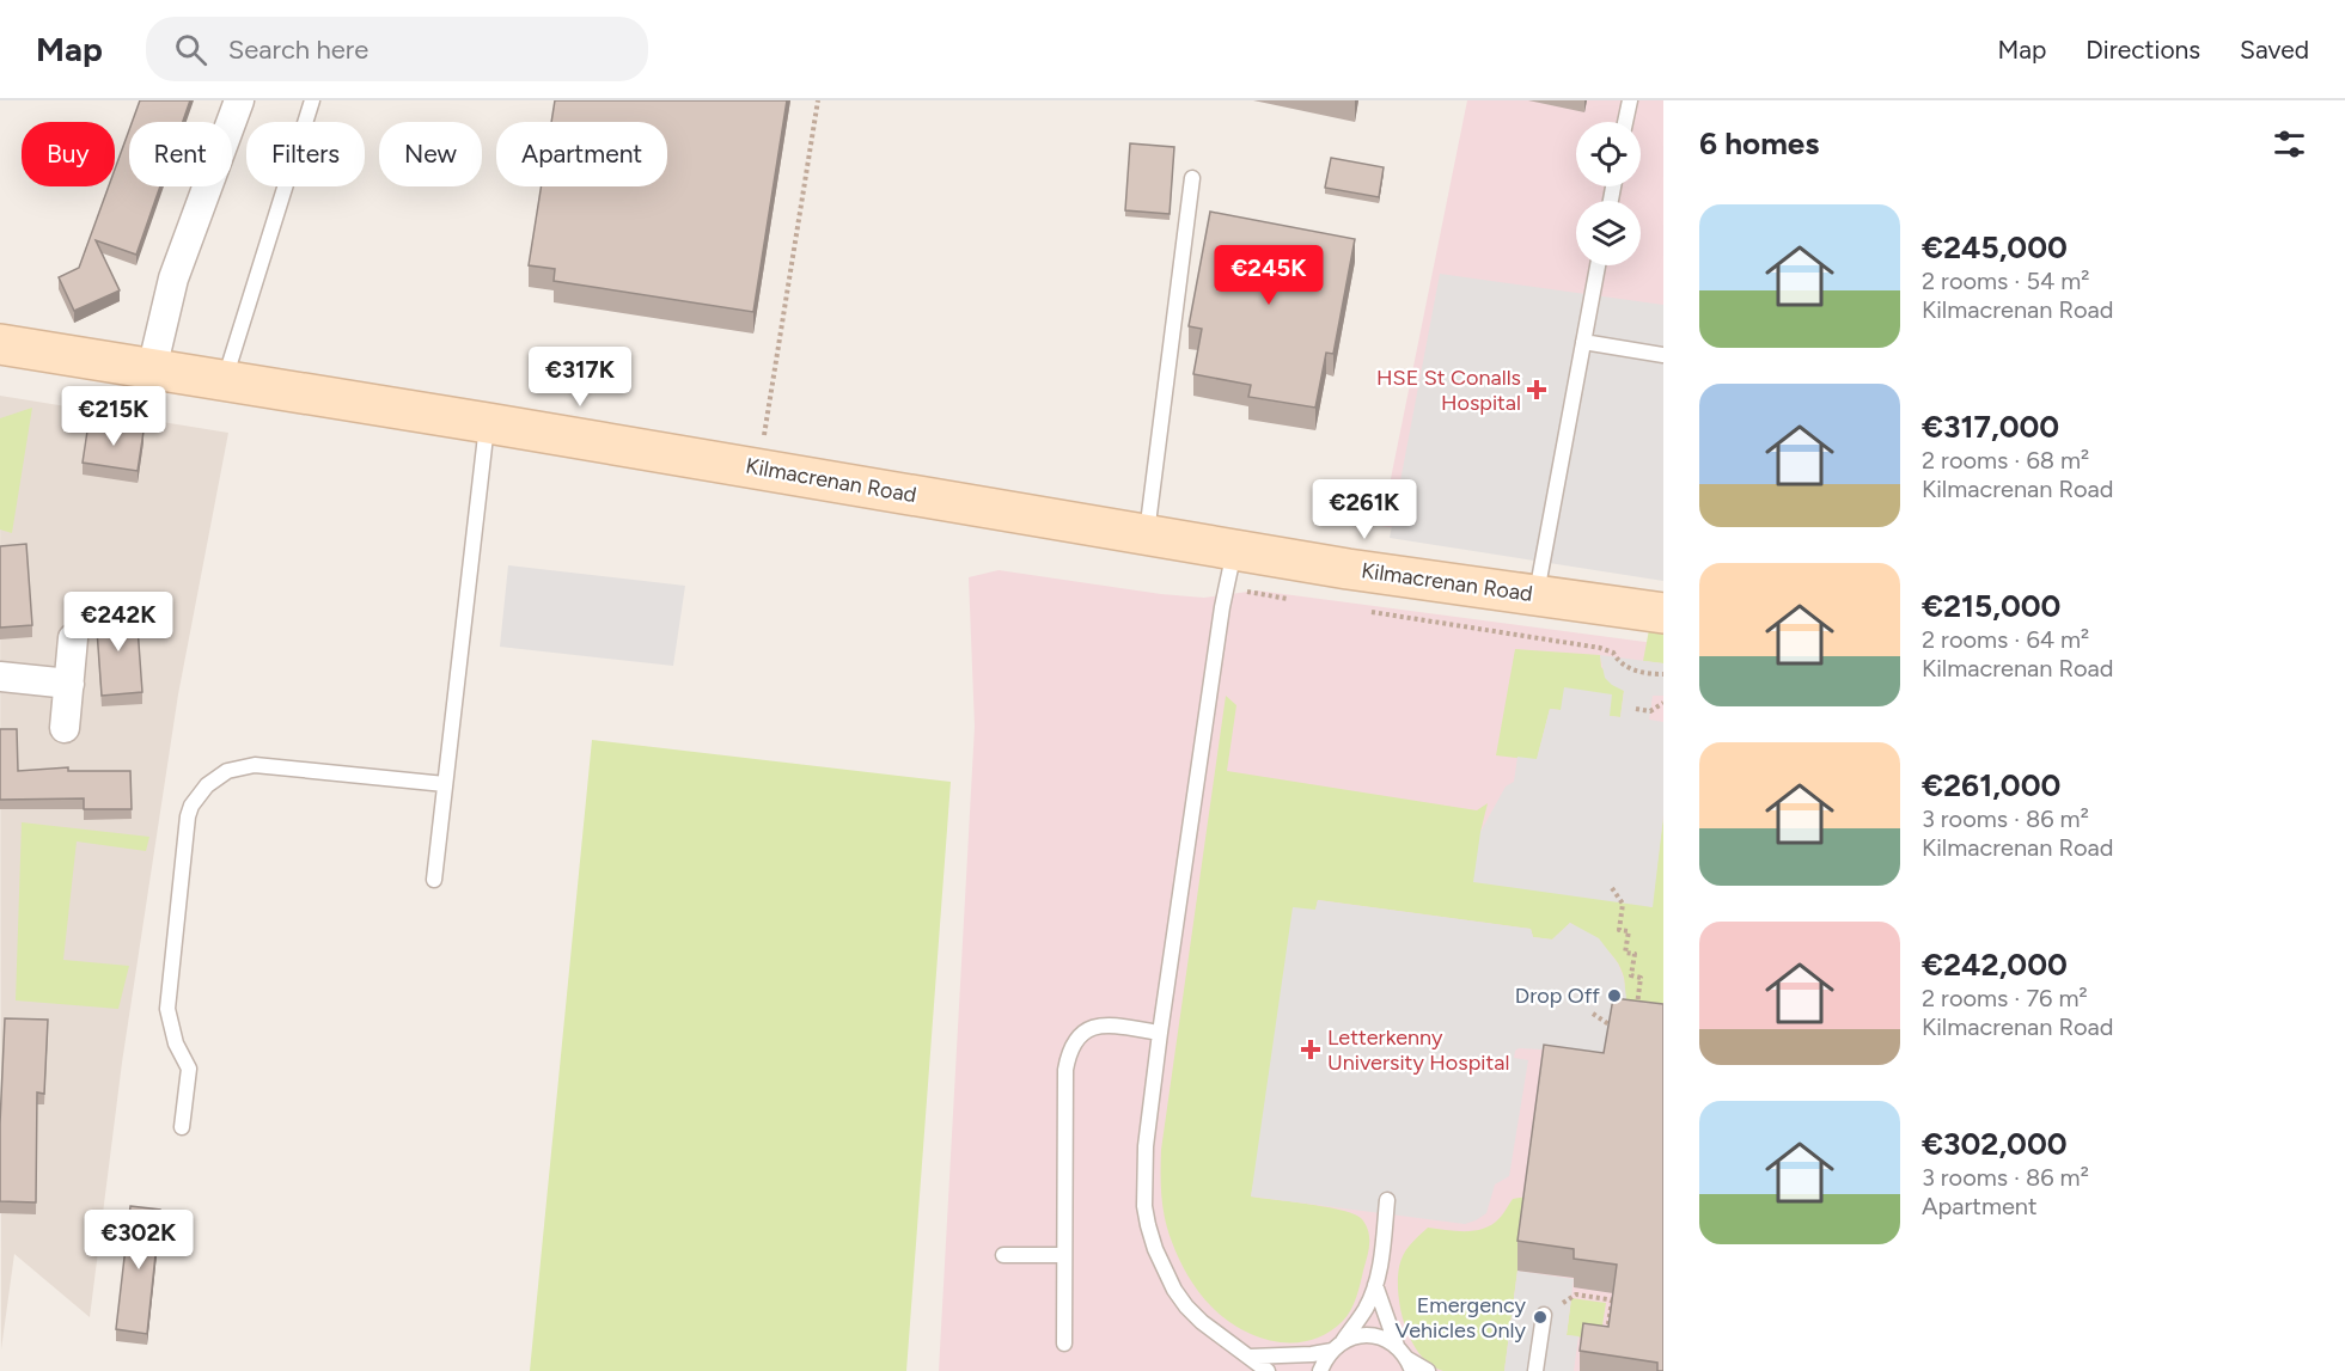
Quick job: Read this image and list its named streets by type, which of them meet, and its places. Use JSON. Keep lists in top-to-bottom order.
{
  "streets": {
    "main road": ["Kilmacrenan Road"]
  },
  "places": {
    "health": ["HSE St Conalls Hospital", "Letterkenny University Hospital"],
    "other": ["Drop Off", "Emergency Vehicles Only"]
  },
  "page": {
    "header": "Map",
    "search": "Search here",
    "nav": ["Map", "Directions", "Saved"],
    "heading": "6 homes",
    "chip": [
      "Buy",
      "Rent",
      "Filters",
      "New",
      "Apartment"
    ],
    "list": [
      {
        "name": "€245,000",
        "note": "2 rooms · 54 m² · Kilmacrenan Road"
      },
      {
        "name": "€317,000",
        "note": "2 rooms · 68 m² · Kilmacrenan Road"
      },
      {
        "name": "€215,000",
        "note": "2 rooms · 64 m² · Kilmacrenan Road"
      },
      {
        "name": "€261,000",
        "note": "3 rooms · 86 m² · Kilmacrenan Road"
      },
      {
        "name": "€242,000",
        "note": "2 rooms · 76 m² · Kilmacrenan Road"
      },
      {
        "name": "€302,000",
        "note": "3 rooms · 86 m² · Apartment"
      }
    ],
    "price": [
      "€245K",
      "€317K",
      "€215K",
      "€261K",
      "€242K",
      "€302K"
    ]
  }
}
